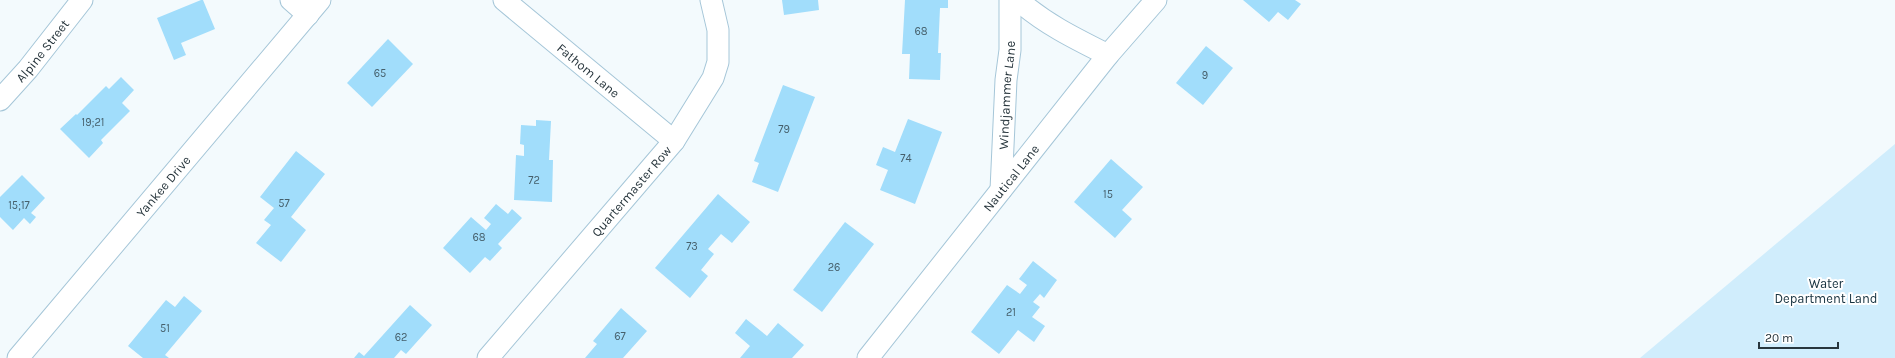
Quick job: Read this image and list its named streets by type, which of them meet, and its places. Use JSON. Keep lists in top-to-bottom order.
{
  "streets": {
    "street": [
      "Alpine Street",
      "Fathom Lane",
      "Windjammer Lane",
      "Nautical Lane",
      "Yankee Drive",
      "Quartermaster Row"
    ]
  },
  "crossings": [
    ["Fathom Lane", "Quartermaster Row"],
    ["Windjammer Lane", "Nautical Lane"]
  ],
  "parks": ["Water Department Land"],
  "house_numbers": [
    "68",
    "65",
    "9",
    "19;21",
    "79",
    "74",
    "72",
    "15",
    "57",
    "15;17",
    "68",
    "73",
    "26",
    "21",
    "51",
    "67",
    "62"
  ],
  "scale_bar": "20 m"
}
